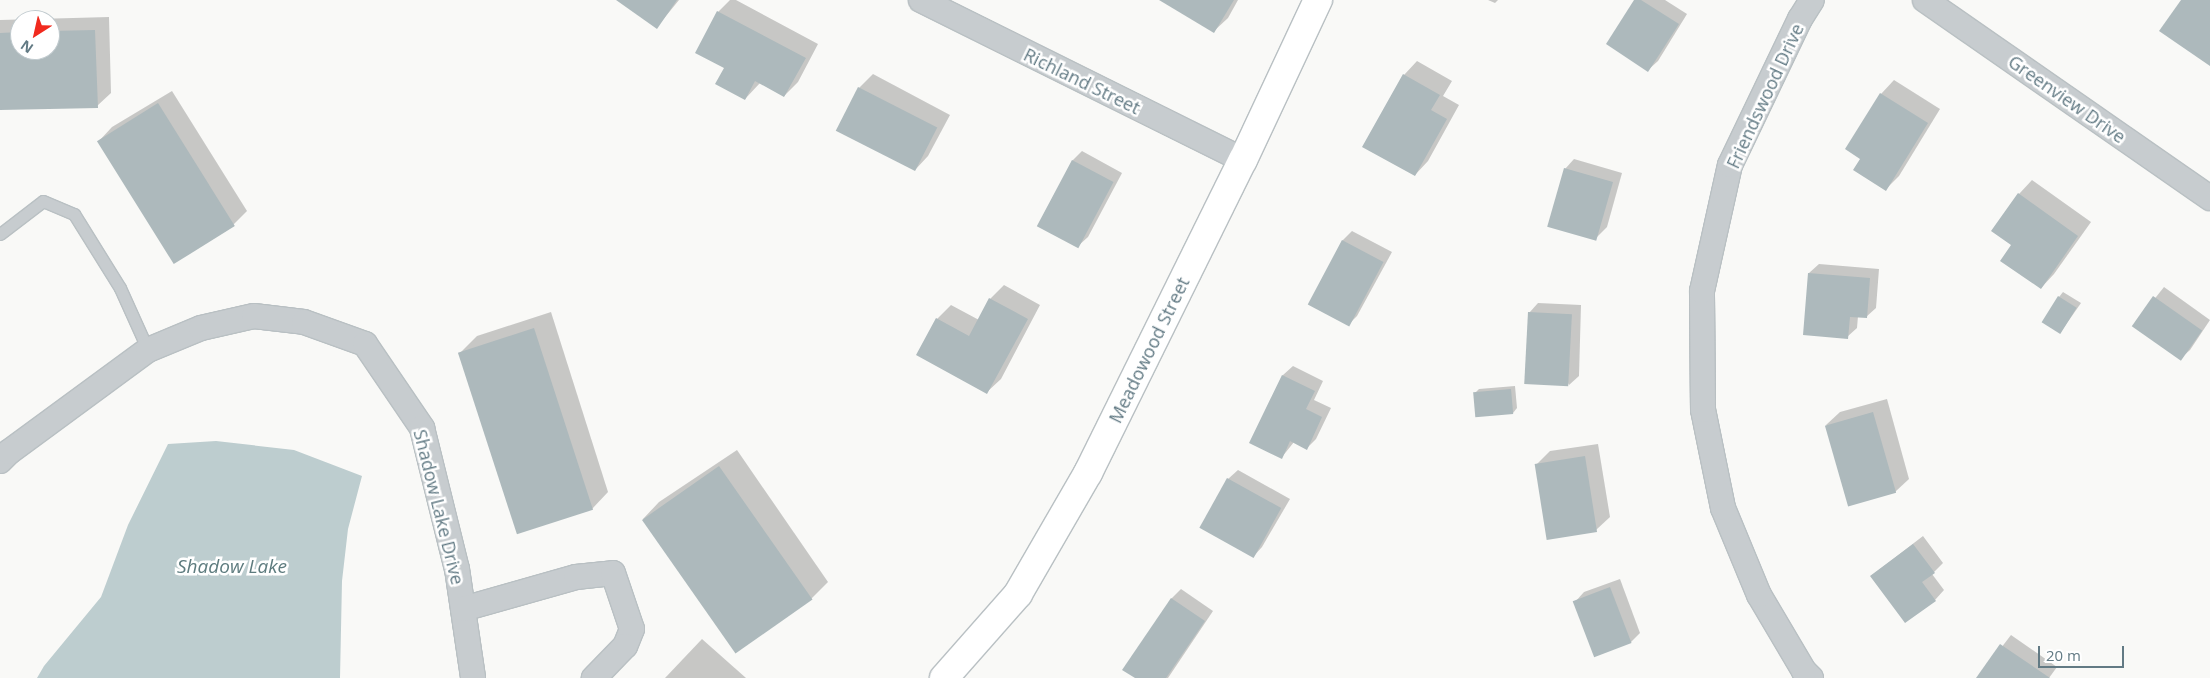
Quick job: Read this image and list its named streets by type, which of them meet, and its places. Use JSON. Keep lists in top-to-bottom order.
{
  "streets": {
    "street": [
      "Richland Street",
      "Friendswood Drive",
      "Greenview Drive",
      "Meadowood Street",
      "Shadow Lake Drive"
    ]
  },
  "crossings": [
    ["Richland Street", "Meadowood Street"]
  ],
  "water": ["Shadow Lake"],
  "scale_bar": "20 m",
  "north": "bottom left"
}
